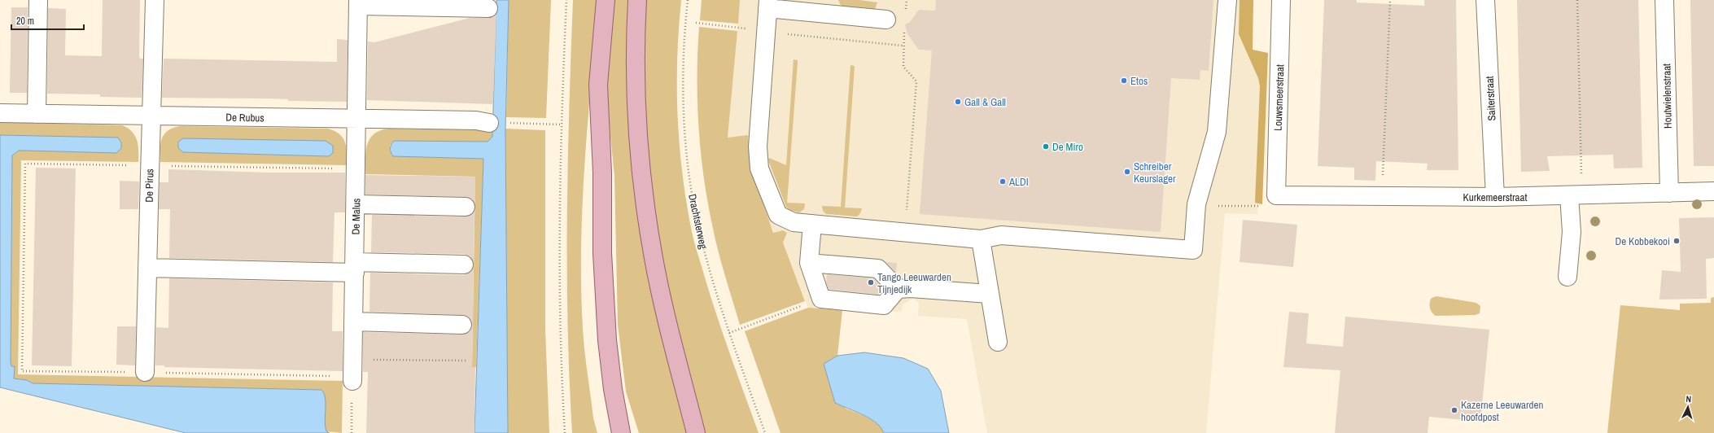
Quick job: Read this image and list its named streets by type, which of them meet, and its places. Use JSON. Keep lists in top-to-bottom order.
{
  "streets": {
    "street": [
      "Houtwielenstraat",
      "Louwsmeerstraat",
      "Saiterstraat",
      "De Rubus",
      "De Pirus",
      "Kurkemeerstraat",
      "De Malus"
    ],
    "path": ["Drachtsterweg"]
  },
  "crossings": [
    ["Houtwielenstraat", "Kurkemeerstraat"],
    ["Louwsmeerstraat", "Kurkemeerstraat"],
    ["Saiterstraat", "Kurkemeerstraat"],
    ["De Rubus", "De Pirus"],
    ["De Rubus", "De Malus"]
  ],
  "places": [
    "Etos",
    "Gall & Gall",
    "De Miro",
    "Schreiber Keurslager",
    "ALDI",
    "De Kobbekooi",
    "Tango Leeuwarden Tijnjedijk",
    "Kazerne Leeuwarden hoofdpost"
  ],
  "scale_bar": "20 m",
  "north": "top"
}
